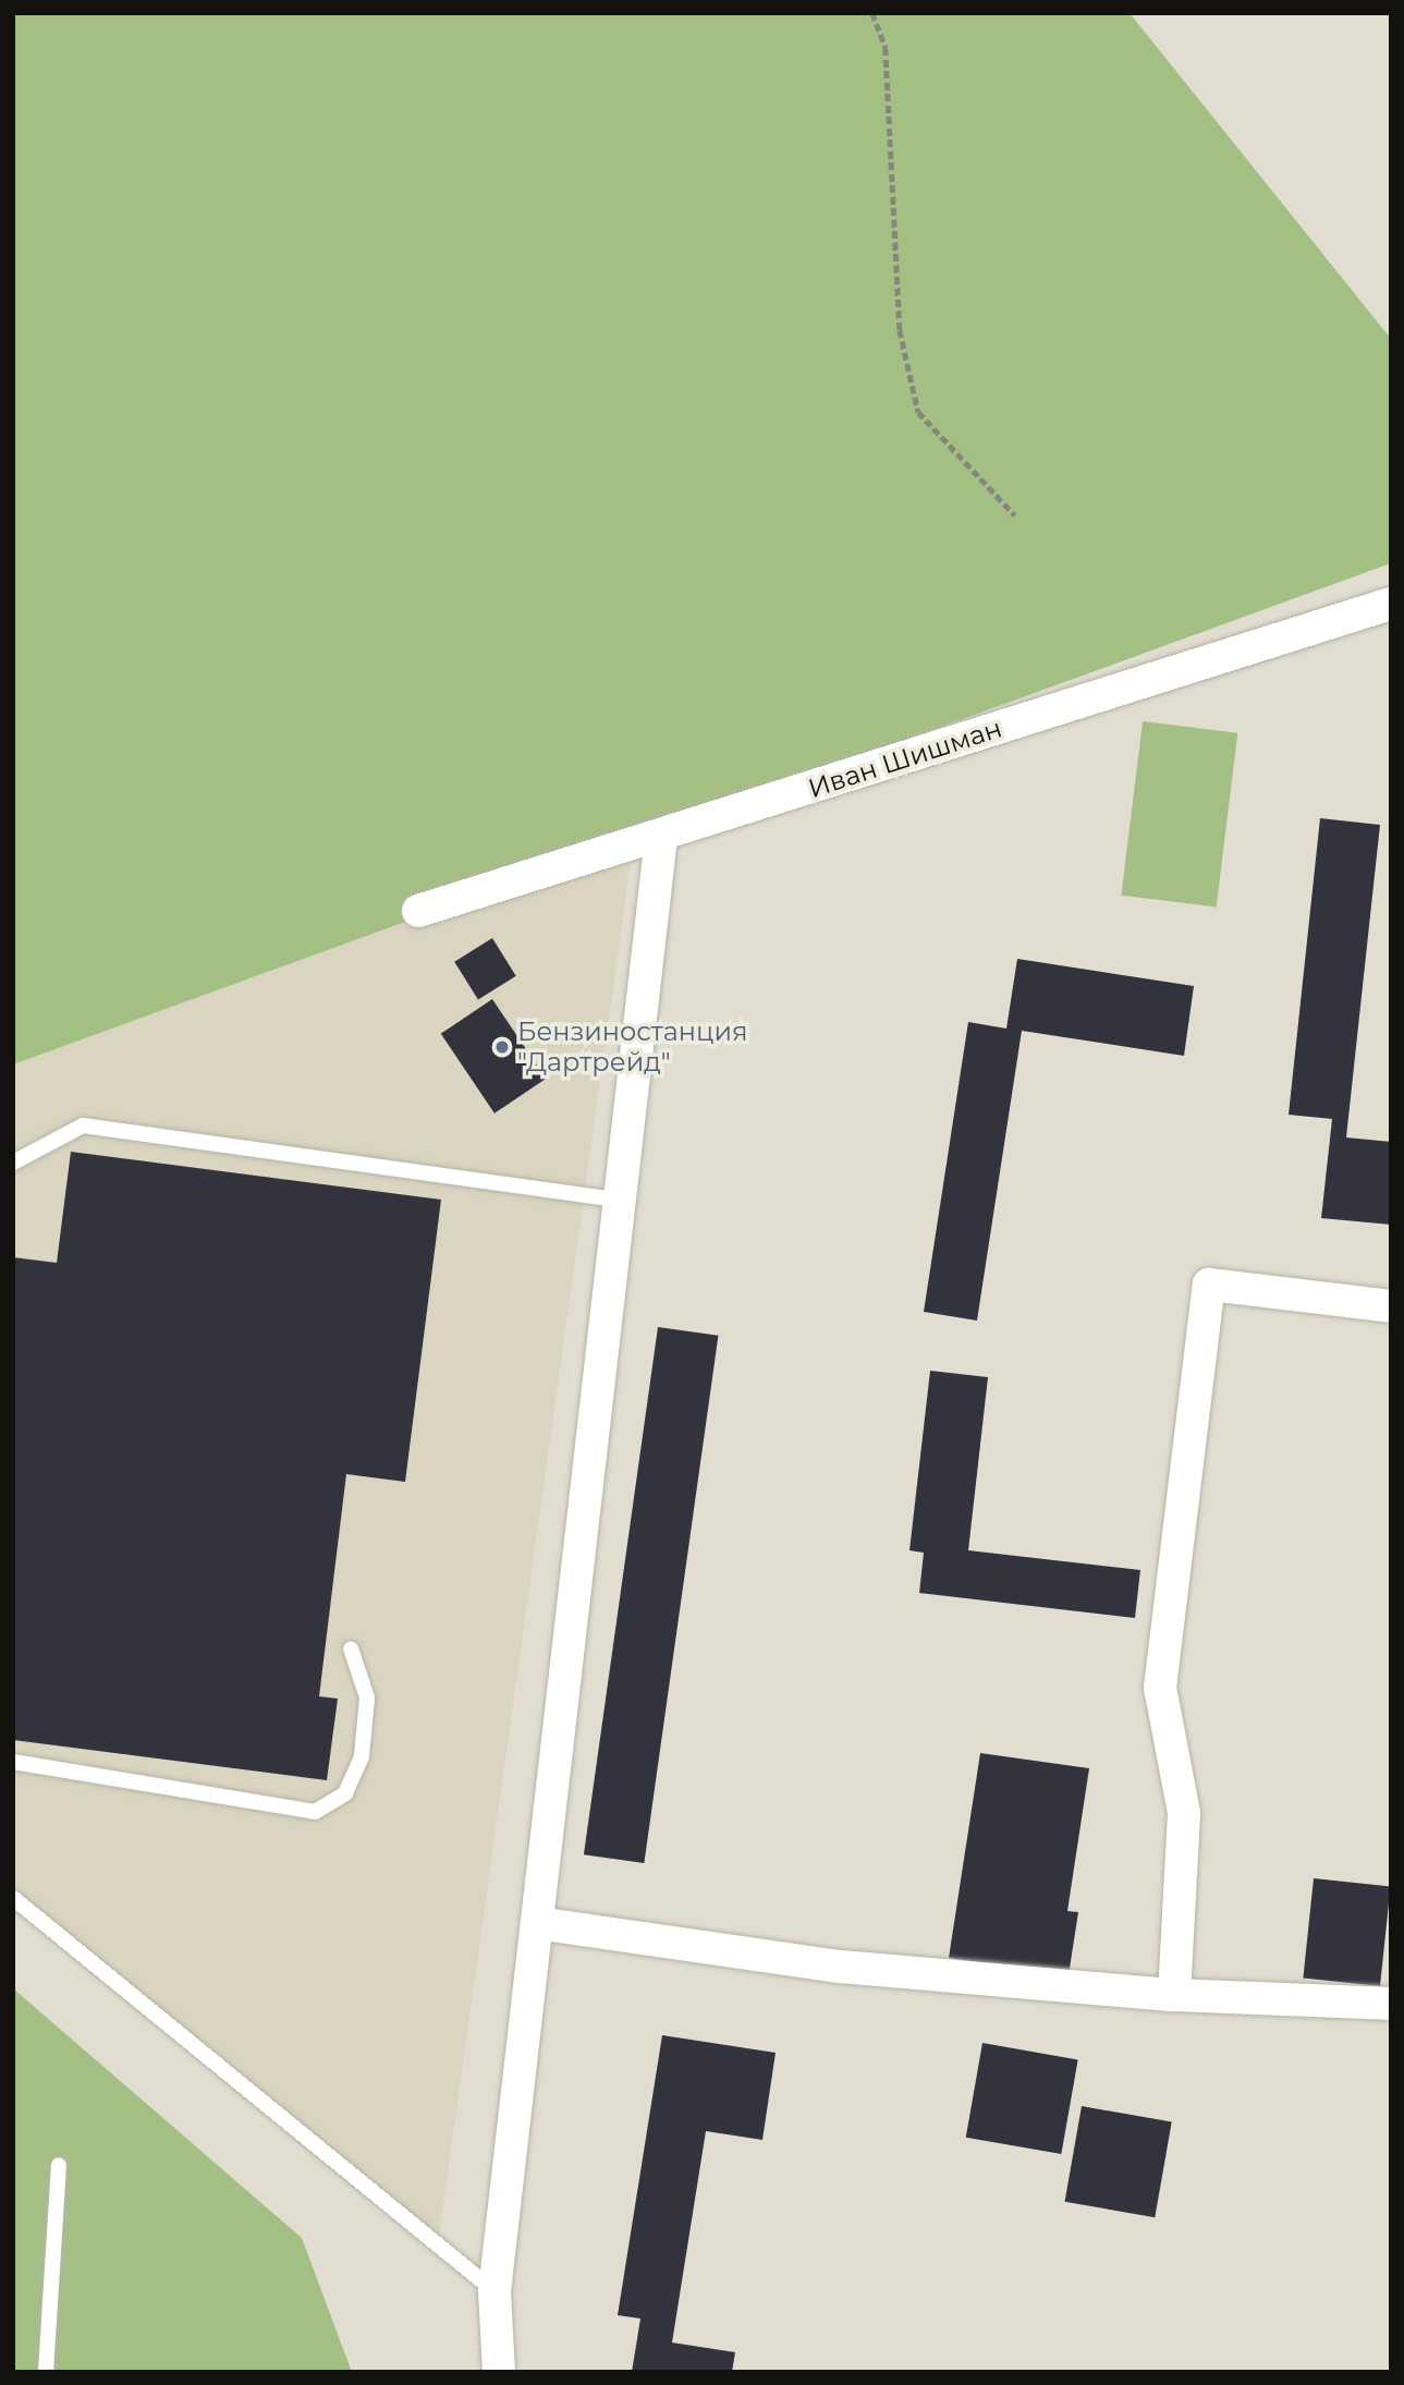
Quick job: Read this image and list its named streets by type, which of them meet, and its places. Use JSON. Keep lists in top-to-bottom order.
{
  "streets": {
    "street": ["Иван Шишман"]
  },
  "places": ["Бензиностанция \"Дартрейд\""]
}
